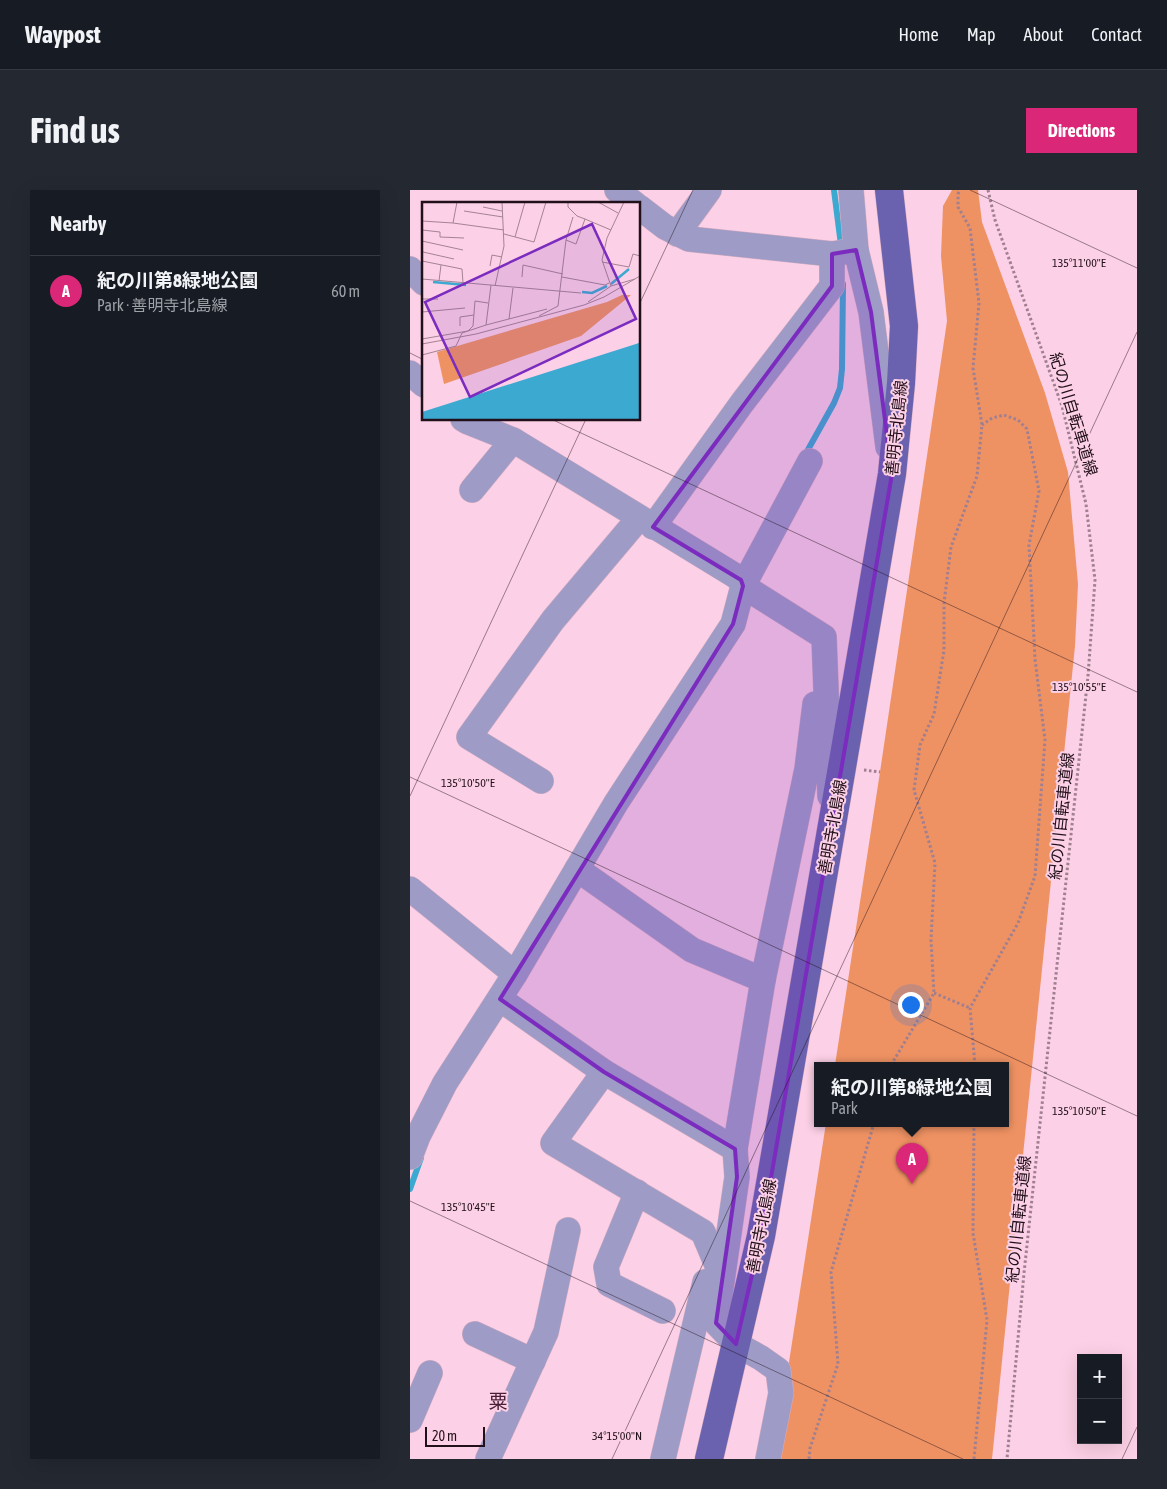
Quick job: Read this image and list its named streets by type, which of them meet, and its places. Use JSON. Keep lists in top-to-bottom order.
{
  "streets": {
    "main road": ["善明寺北島線"],
    "path": ["紀の川自転車道線"]
  },
  "districts": ["粟"],
  "scale_bar": "20 m",
  "page": {
    "header": "Waypost",
    "nav": [
      "Home",
      "Map",
      "About",
      "Contact"
    ],
    "buttons": "Directions",
    "title": "Find us",
    "heading": "Nearby",
    "list": [
      {
        "mark": "A",
        "name": "紀の川第8緑地公園",
        "note": "Park · 善明寺北島線",
        "value": "60 m"
      }
    ],
    "popup": ["紀の川第8緑地公園", "Park"],
    "pins": "A",
    "map_buttons": ["+", "−"],
    "scale": "20 m"
  },
  "coordinates": [
    "135°11'00\"E",
    "135°10'55\"E",
    "135°10'50\"E",
    "135°10'45\"E",
    "34°15'00\"N"
  ]
}
